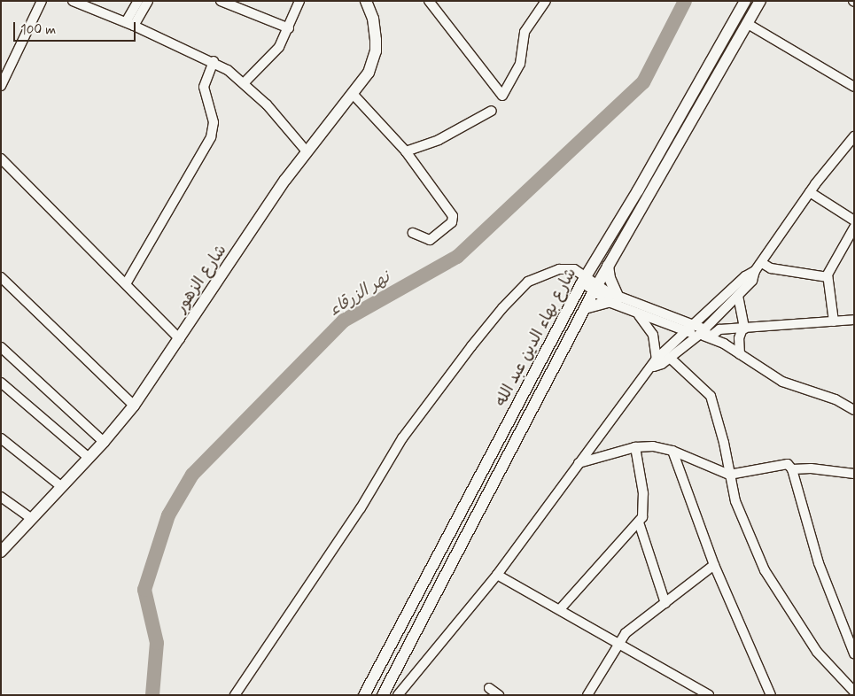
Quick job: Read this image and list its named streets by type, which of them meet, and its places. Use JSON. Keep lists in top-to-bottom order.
{
  "streets": {
    "main road": ["شارع الزهور", "شارع بهاء الدين عبد الله"]
  },
  "water": ["نهر الزرقاء"],
  "scale_bar": "100 m"
}
